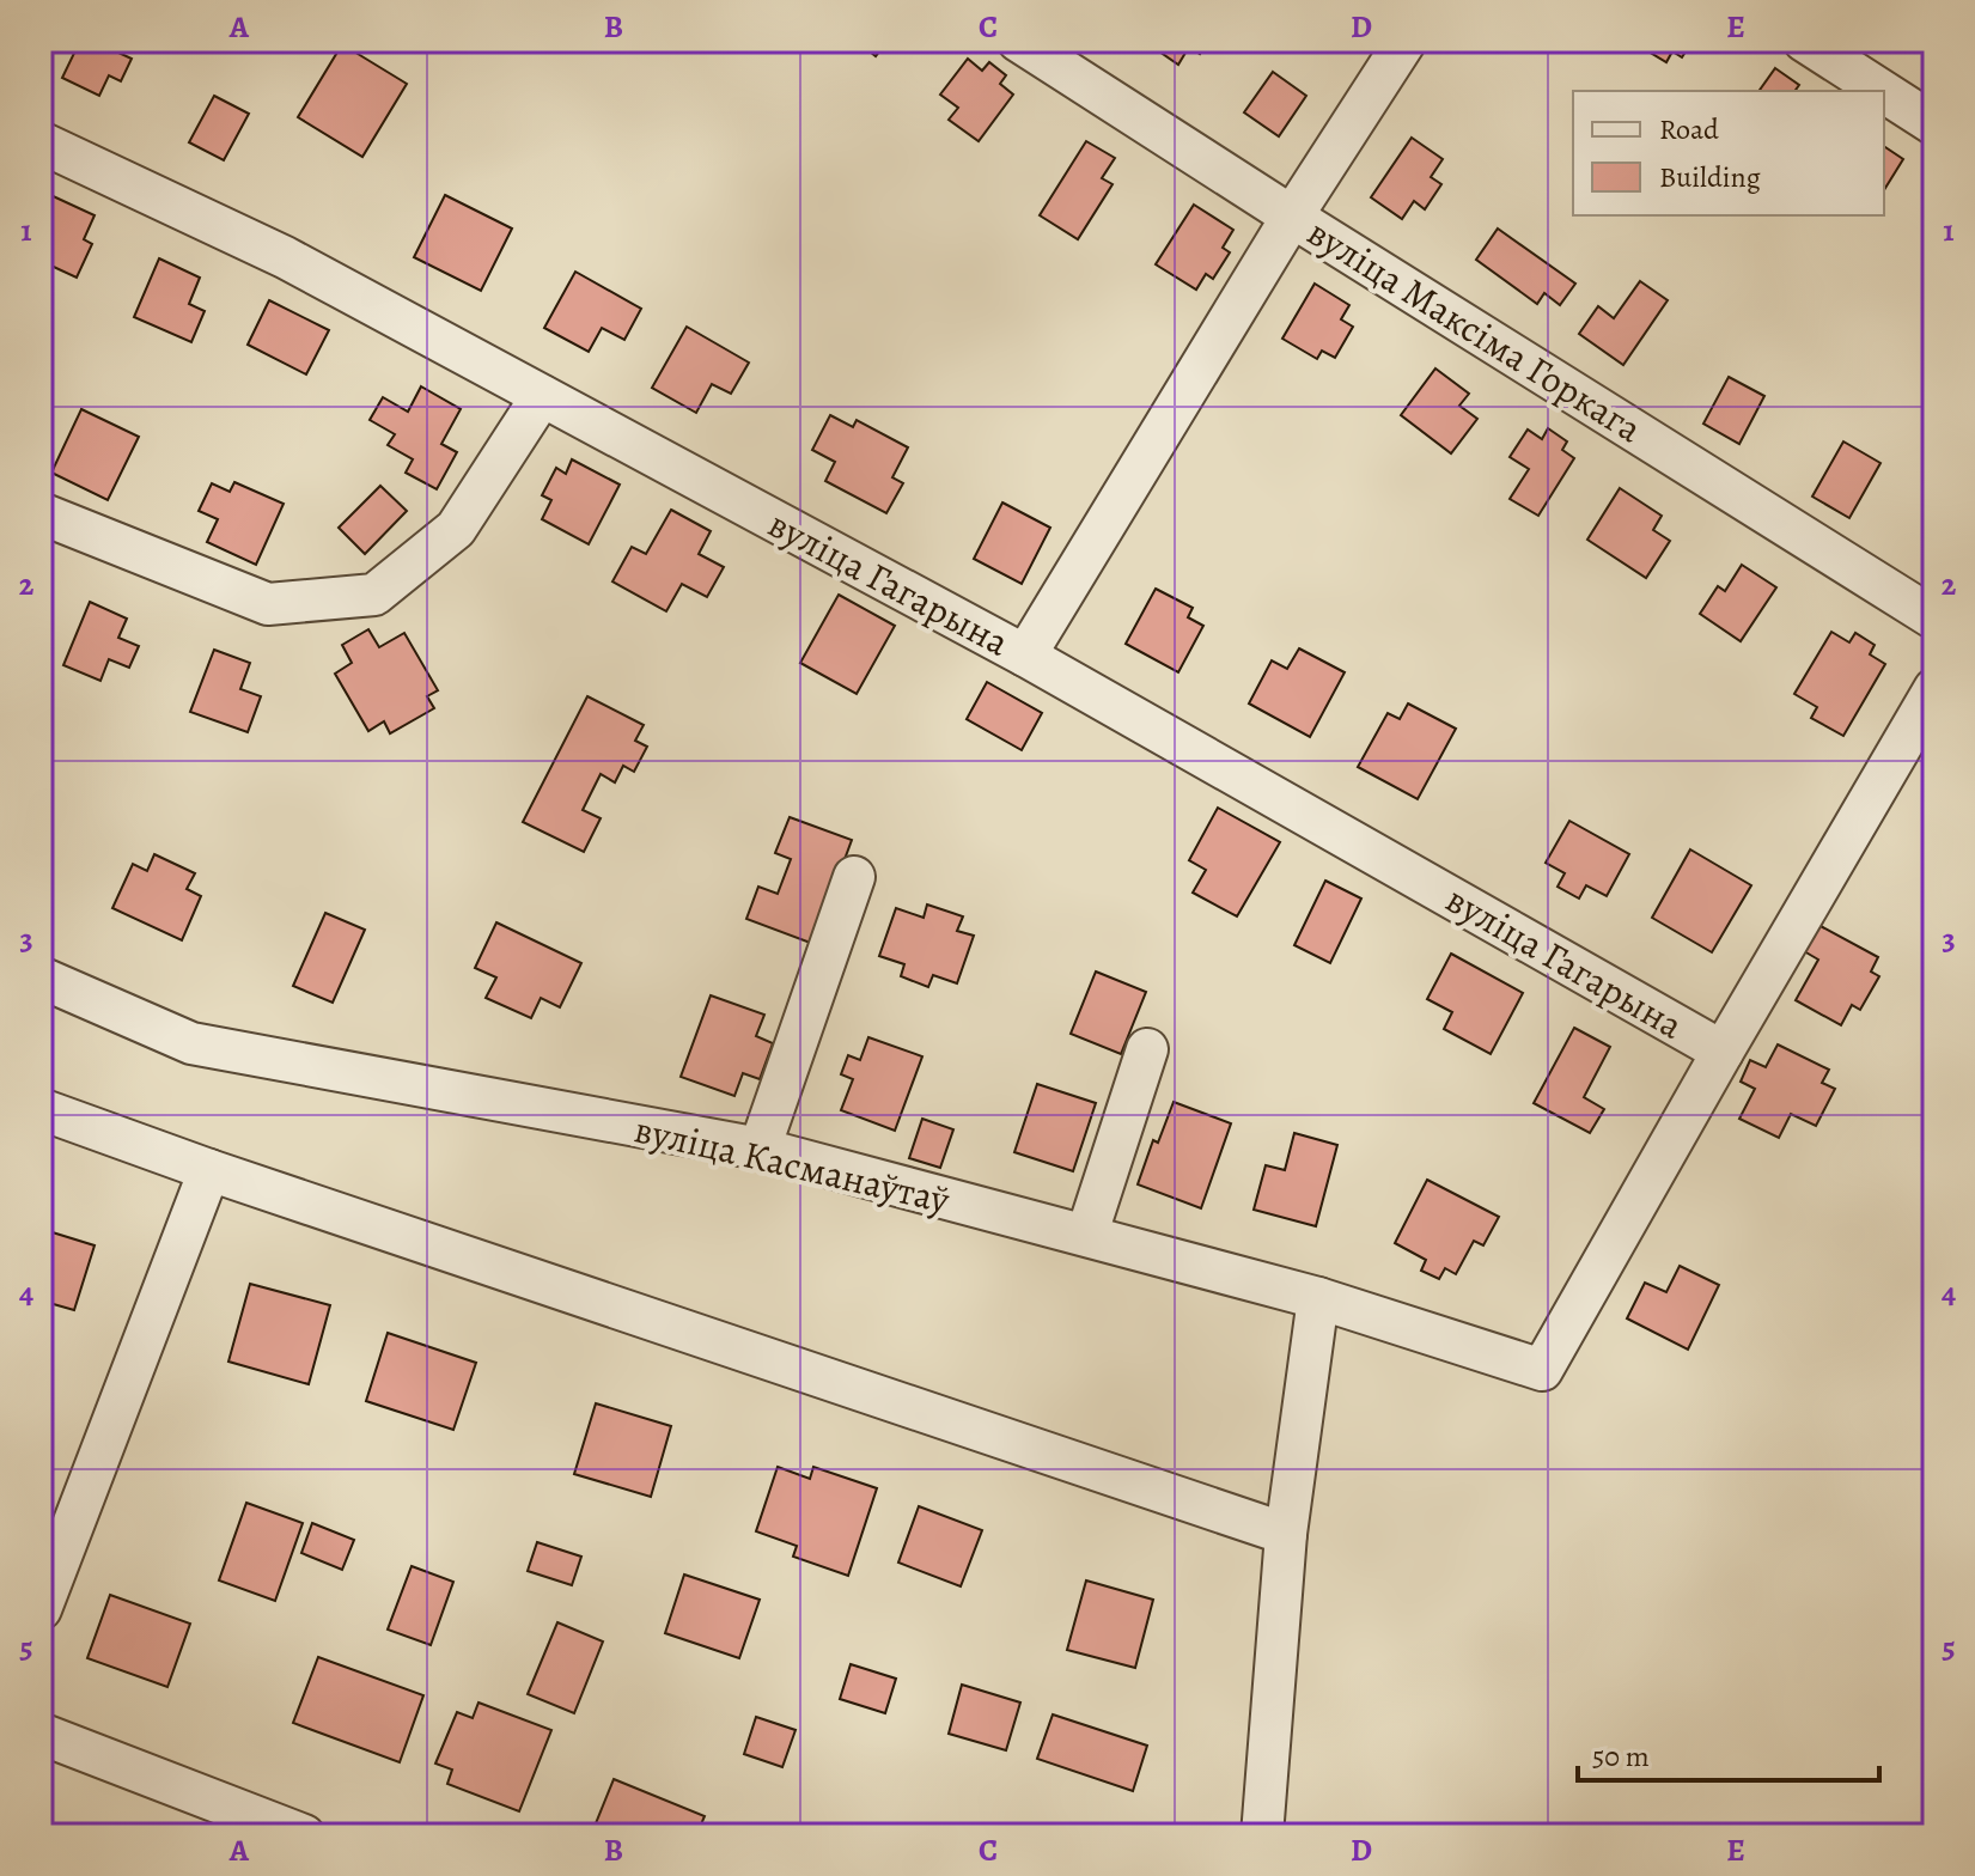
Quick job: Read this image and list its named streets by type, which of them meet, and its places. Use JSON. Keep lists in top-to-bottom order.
{
  "streets": {
    "street": ["вуліца Максіма Горкага", "вуліца Гагарына", "вуліца Касманаўтаў"]
  },
  "crossings": [
    ["вуліца Гагарына", "вуліца Касманаўтаў"]
  ],
  "legend": ["Road", "Building"],
  "scale_bar": "50 m",
  "grid": {
    "columns": [
      "A",
      "B",
      "C",
      "D",
      "E"
    ],
    "rows": [
      "1",
      "2",
      "3",
      "4",
      "5"
    ]
  }
}
